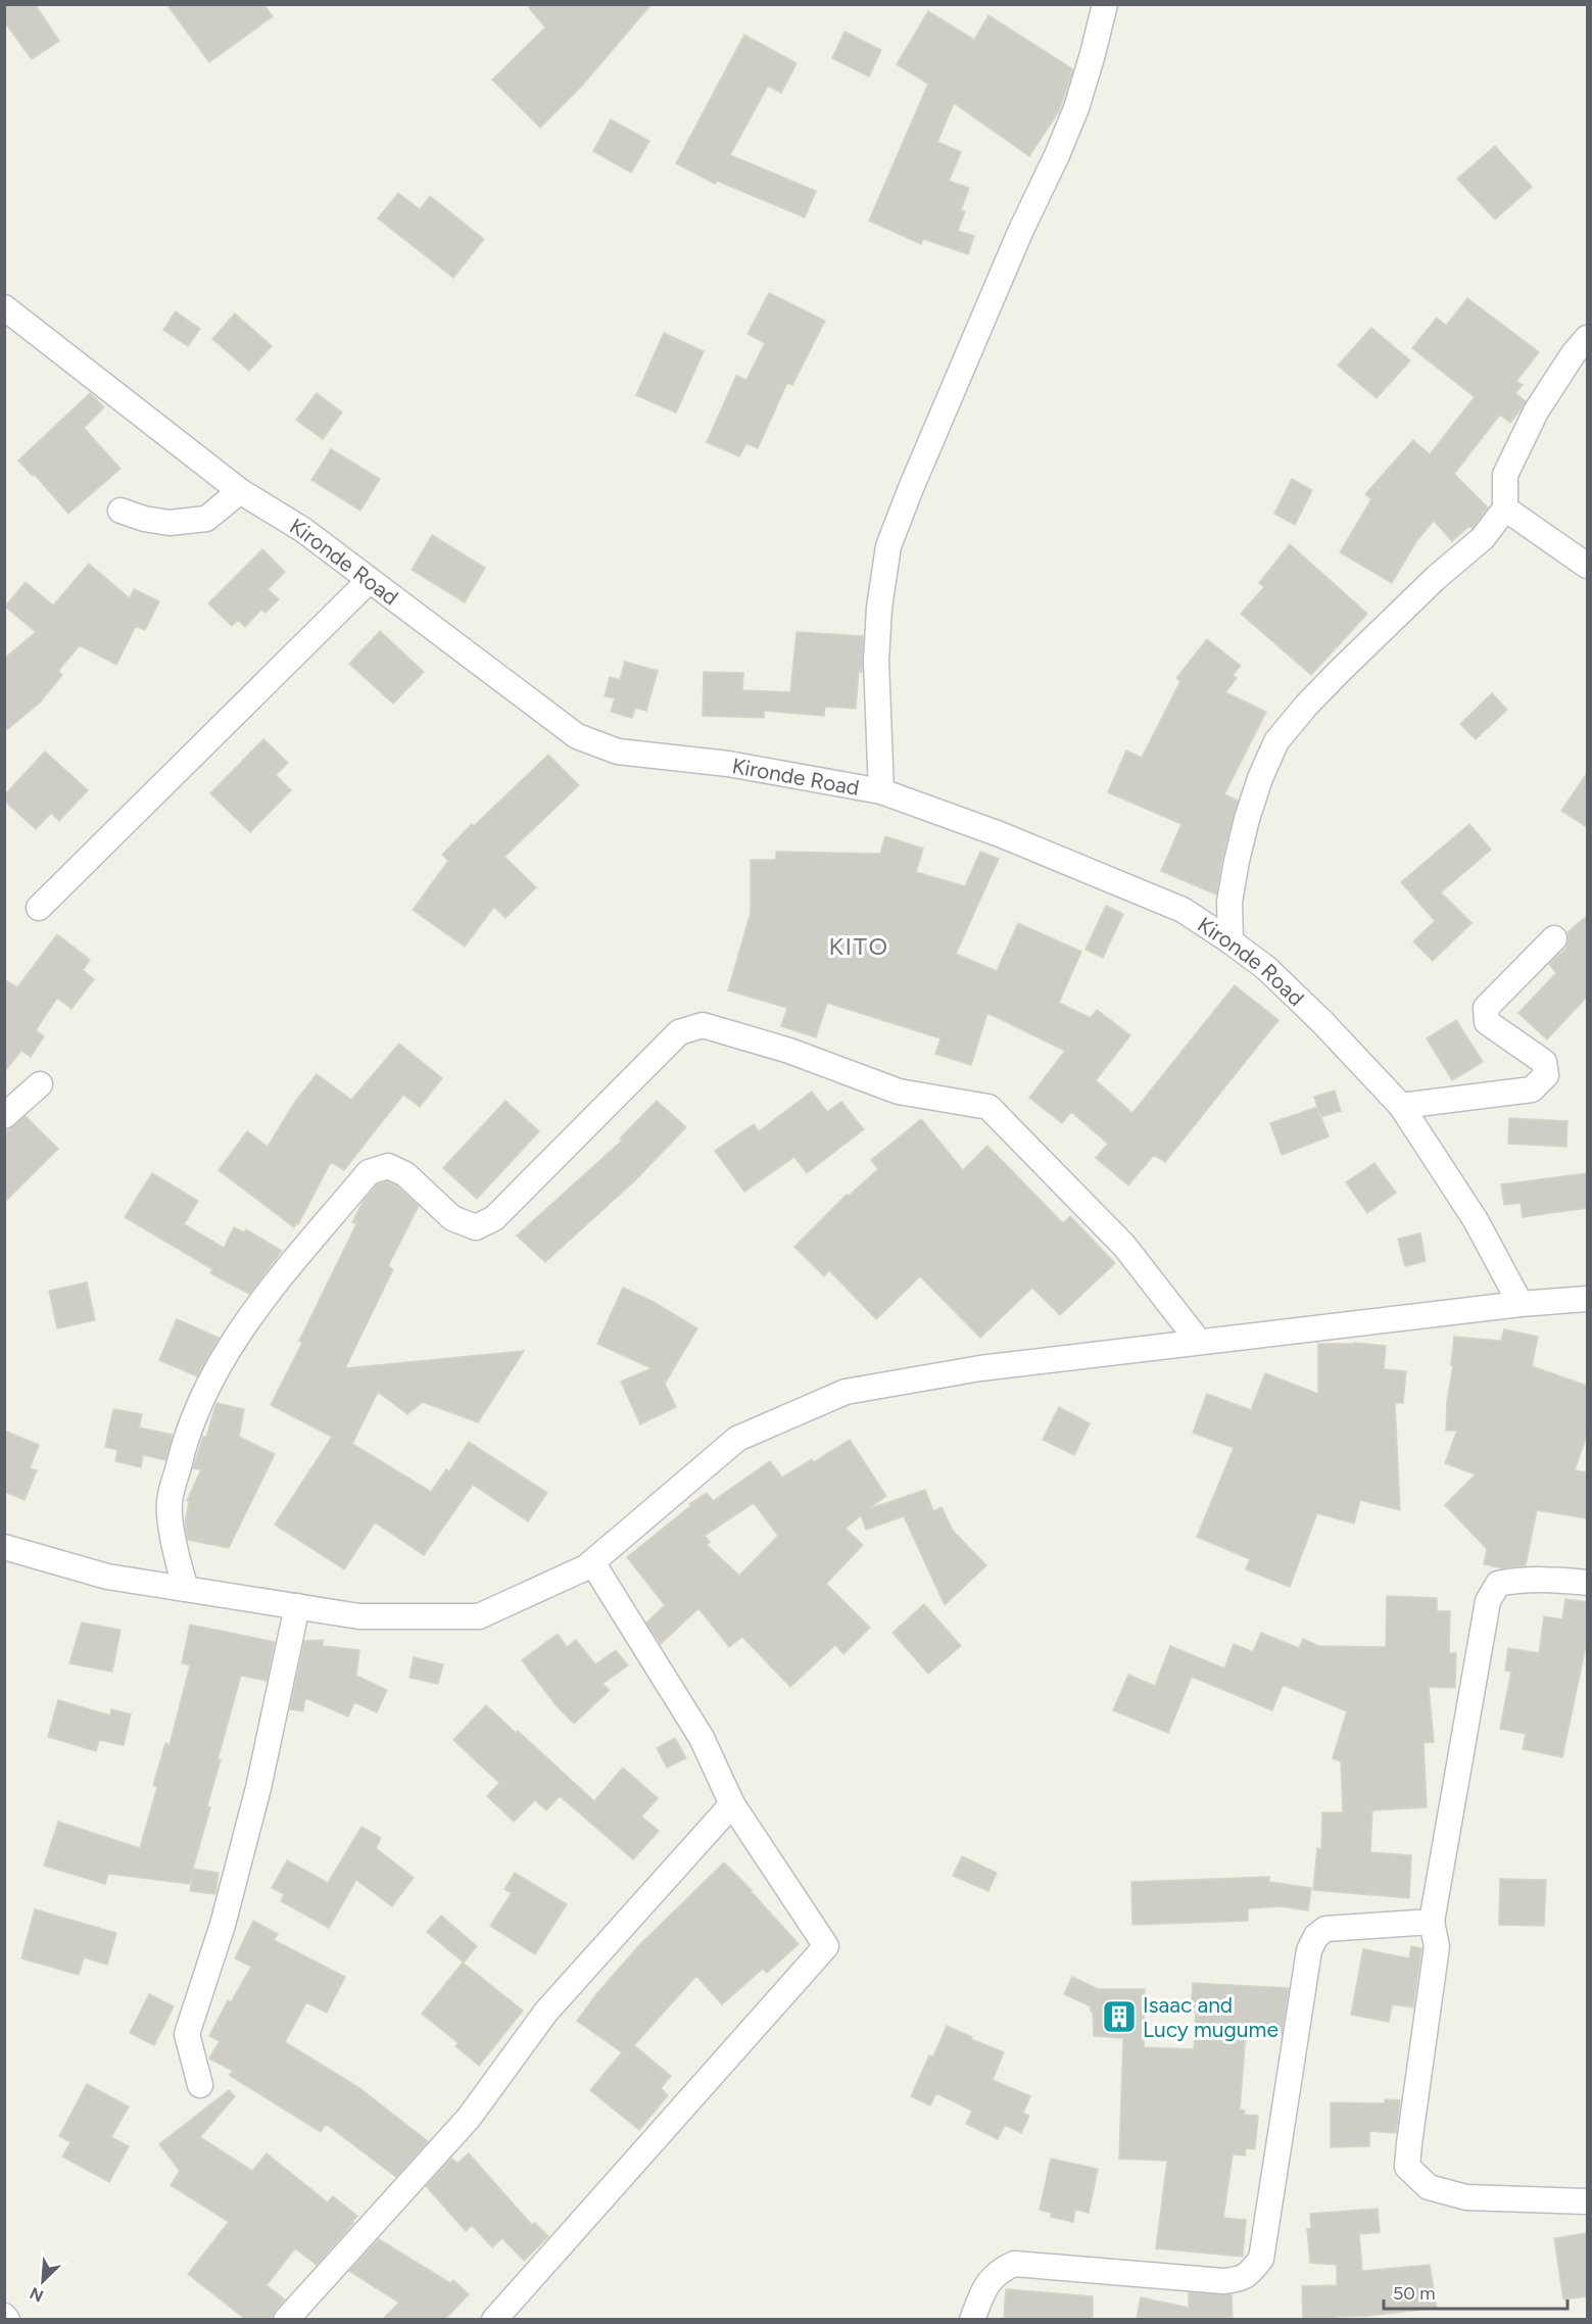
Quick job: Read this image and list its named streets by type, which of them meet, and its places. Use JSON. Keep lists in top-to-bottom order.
{
  "streets": {
    "street": ["Kironde Road"]
  },
  "districts": ["KITO"],
  "places": {
    "building": ["Isaac and Lucy mugume"]
  },
  "scale_bar": "50 m",
  "north": "bottom left"
}
